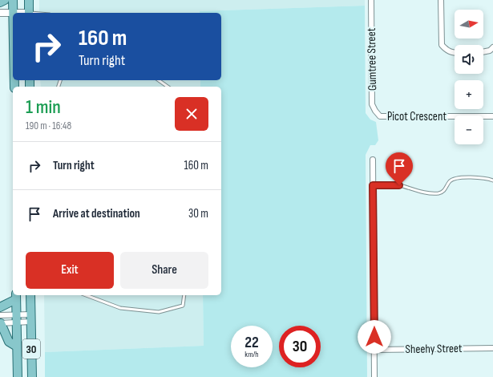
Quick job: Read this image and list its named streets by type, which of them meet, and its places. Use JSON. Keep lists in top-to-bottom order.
{
  "streets": {
    "main road": ["30"],
    "street": ["Gumtree Street", "Picot Crescent", "Sheehy Street"]
  },
  "crossings": [
    ["Gumtree Street", "Picot Crescent"]
  ],
  "north": "right",
  "page": {
    "map_buttons": ["+", "−"],
    "turn": ["160 m", "Turn right"],
    "heading": ["1 min", "190 m · 16:48"],
    "list": [
      {
        "name": "Turn right",
        "value": "160 m"
      },
      {
        "name": "Arrive at destination",
        "value": "30 m"
      }
    ],
    "buttons": ["Exit", "Share"],
    "speed": "22 km/h",
    "limit": "30"
  }
}
